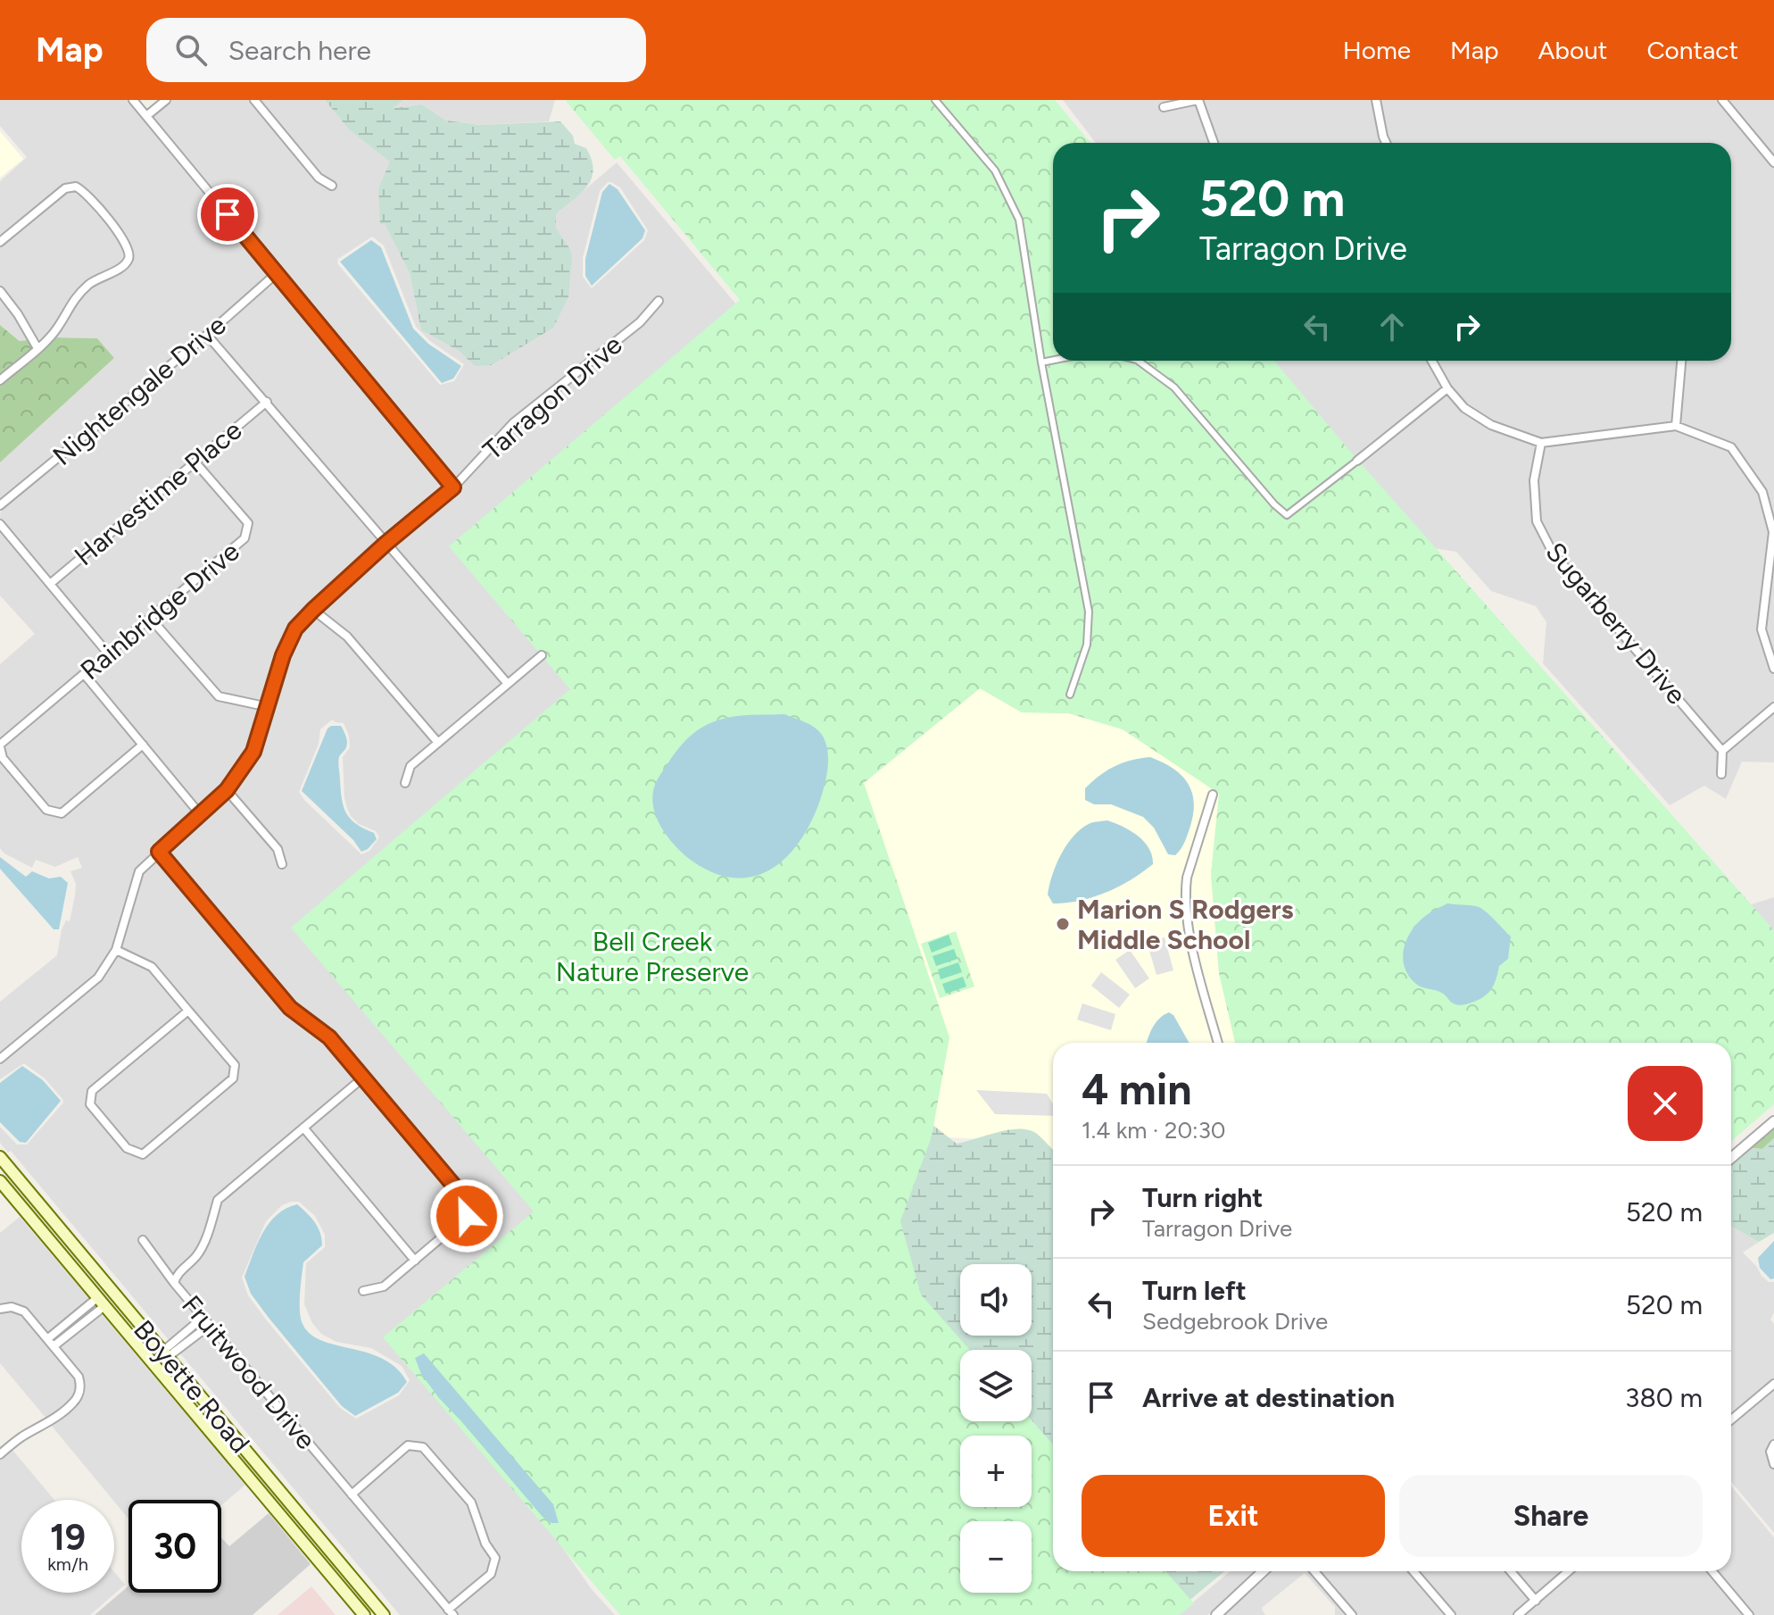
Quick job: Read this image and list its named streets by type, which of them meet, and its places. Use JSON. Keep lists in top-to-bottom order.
{
  "streets": {
    "main road": ["Boyette Road"],
    "street": [
      "Nightengale Drive",
      "Tarragon Drive",
      "Harvestime Place",
      "Rainbridge Drive",
      "Sugarberry Drive",
      "Fruitwood Drive"
    ]
  },
  "crossings": [
    ["Harvestime Place", "Rainbridge Drive"]
  ],
  "parks": ["Bell Creek Nature Preserve"],
  "places": ["Marion S Rodgers Middle School"],
  "page": {
    "header": "Map",
    "search": "Search here",
    "nav": [
      "Home",
      "Map",
      "About",
      "Contact"
    ],
    "turn": ["520 m", "Tarragon Drive"],
    "heading": ["4 min", "1.4 km · 20:30"],
    "list": [
      {
        "name": "Turn right",
        "note": "Tarragon Drive",
        "value": "520 m"
      },
      {
        "name": "Turn left",
        "note": "Sedgebrook Drive",
        "value": "520 m"
      },
      {
        "name": "Arrive at destination",
        "value": "380 m"
      }
    ],
    "map_buttons": ["+", "−"],
    "buttons": ["Exit", "Share"],
    "speed": "19 km/h",
    "limit": "30"
  }
}
